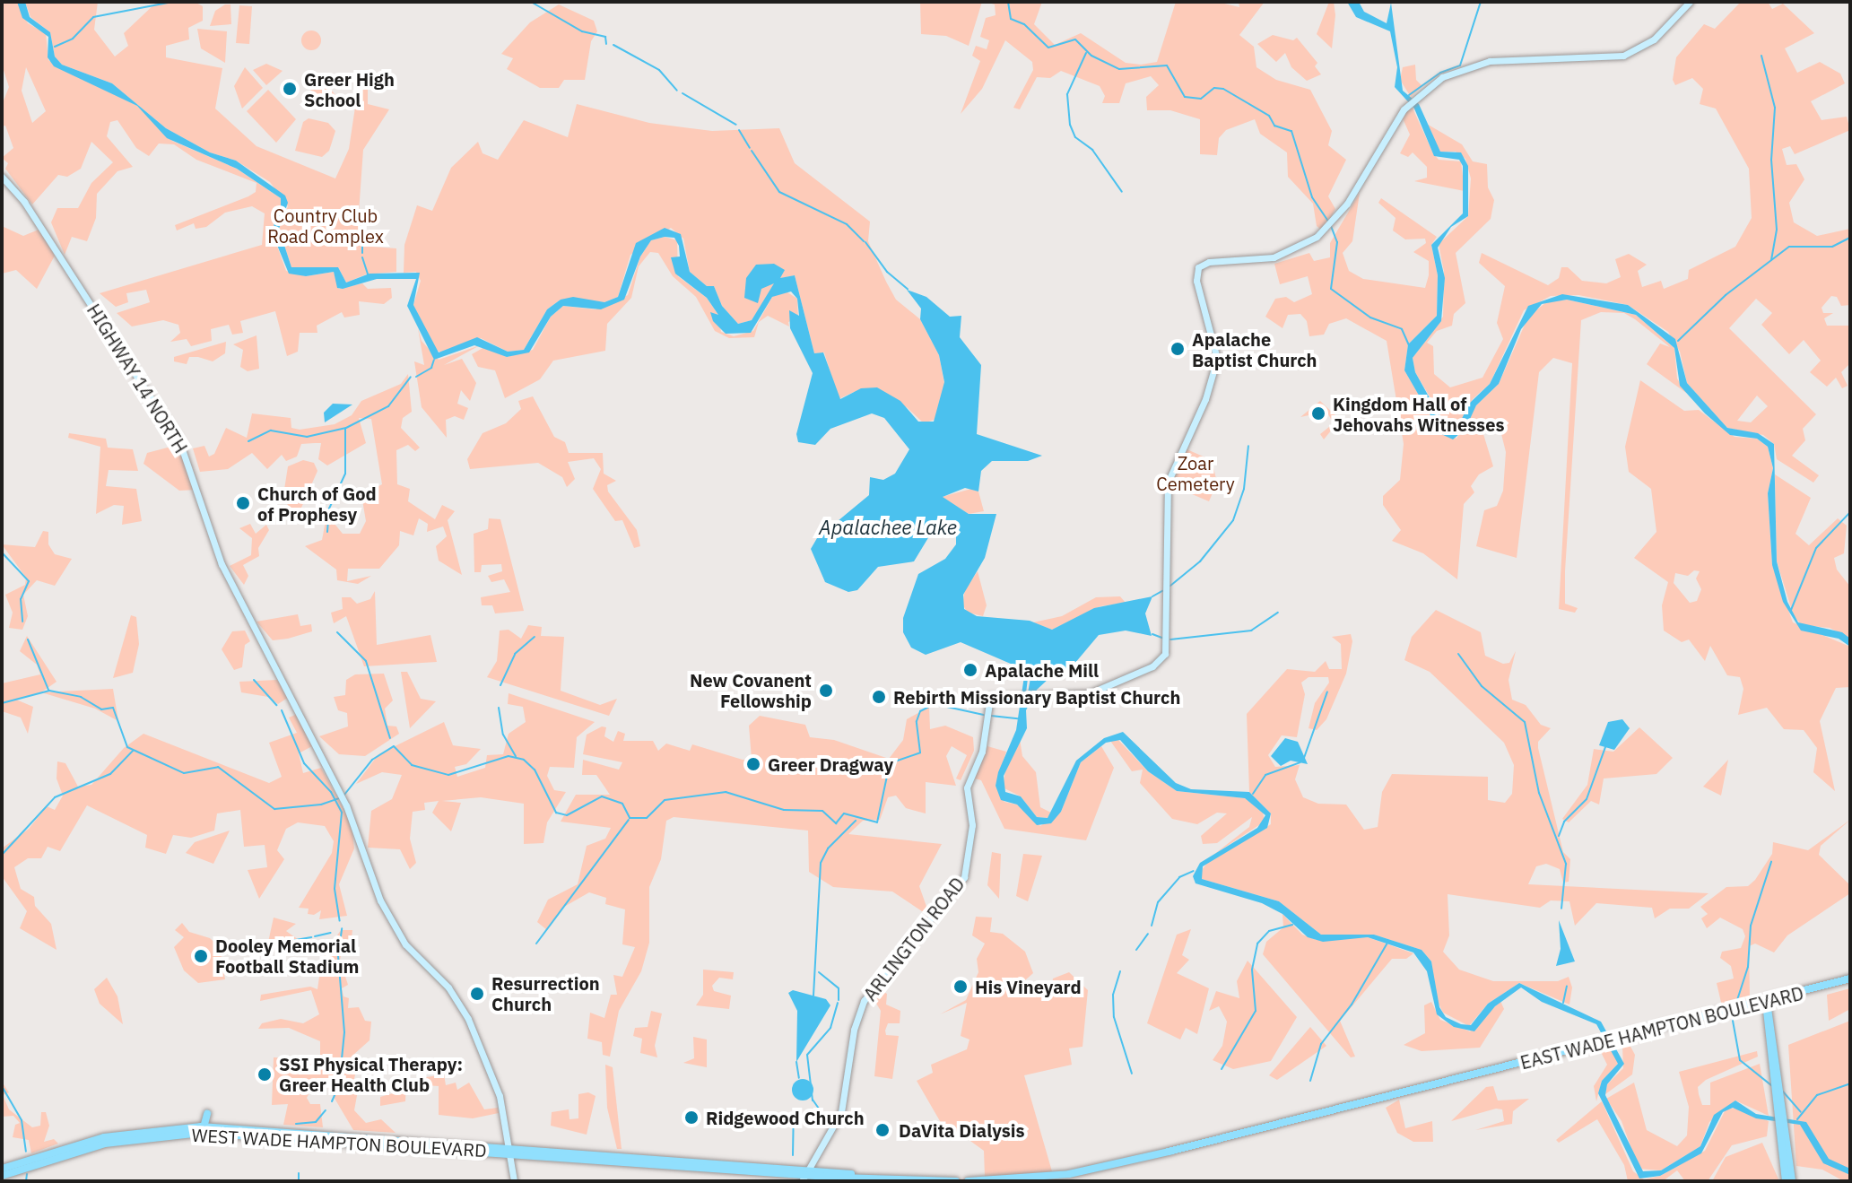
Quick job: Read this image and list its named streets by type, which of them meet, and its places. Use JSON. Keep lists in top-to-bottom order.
{
  "streets": {
    "main road": [
      "HIGHWAY 14 NORTH",
      "ARLINGTON ROAD",
      "EAST WADE HAMPTON BOULEVARD",
      "WEST WADE HAMPTON BOULEVARD"
    ]
  },
  "crossings": [
    ["HIGHWAY 14 NORTH", "WEST WADE HAMPTON BOULEVARD"]
  ],
  "water": ["Apalachee Lake"],
  "parks": ["Country Club Road Complex", "Zoar Cemetery"],
  "places": [
    "Greer High School",
    "Apalache Baptist Church",
    "Kingdom Hall of Jehovahs Witnesses",
    "Church of God of Prophesy",
    "Apalache Mill",
    "New Covanent Fellowship",
    "Rebirth Missionary Baptist Church",
    "Greer Dragway",
    "Dooley Memorial Football Stadium",
    "His Vineyard",
    "Resurrection Church",
    "SSI Physical Therapy: Greer Health Club",
    "Ridgewood Church",
    "DaVita Dialysis"
  ]
}
